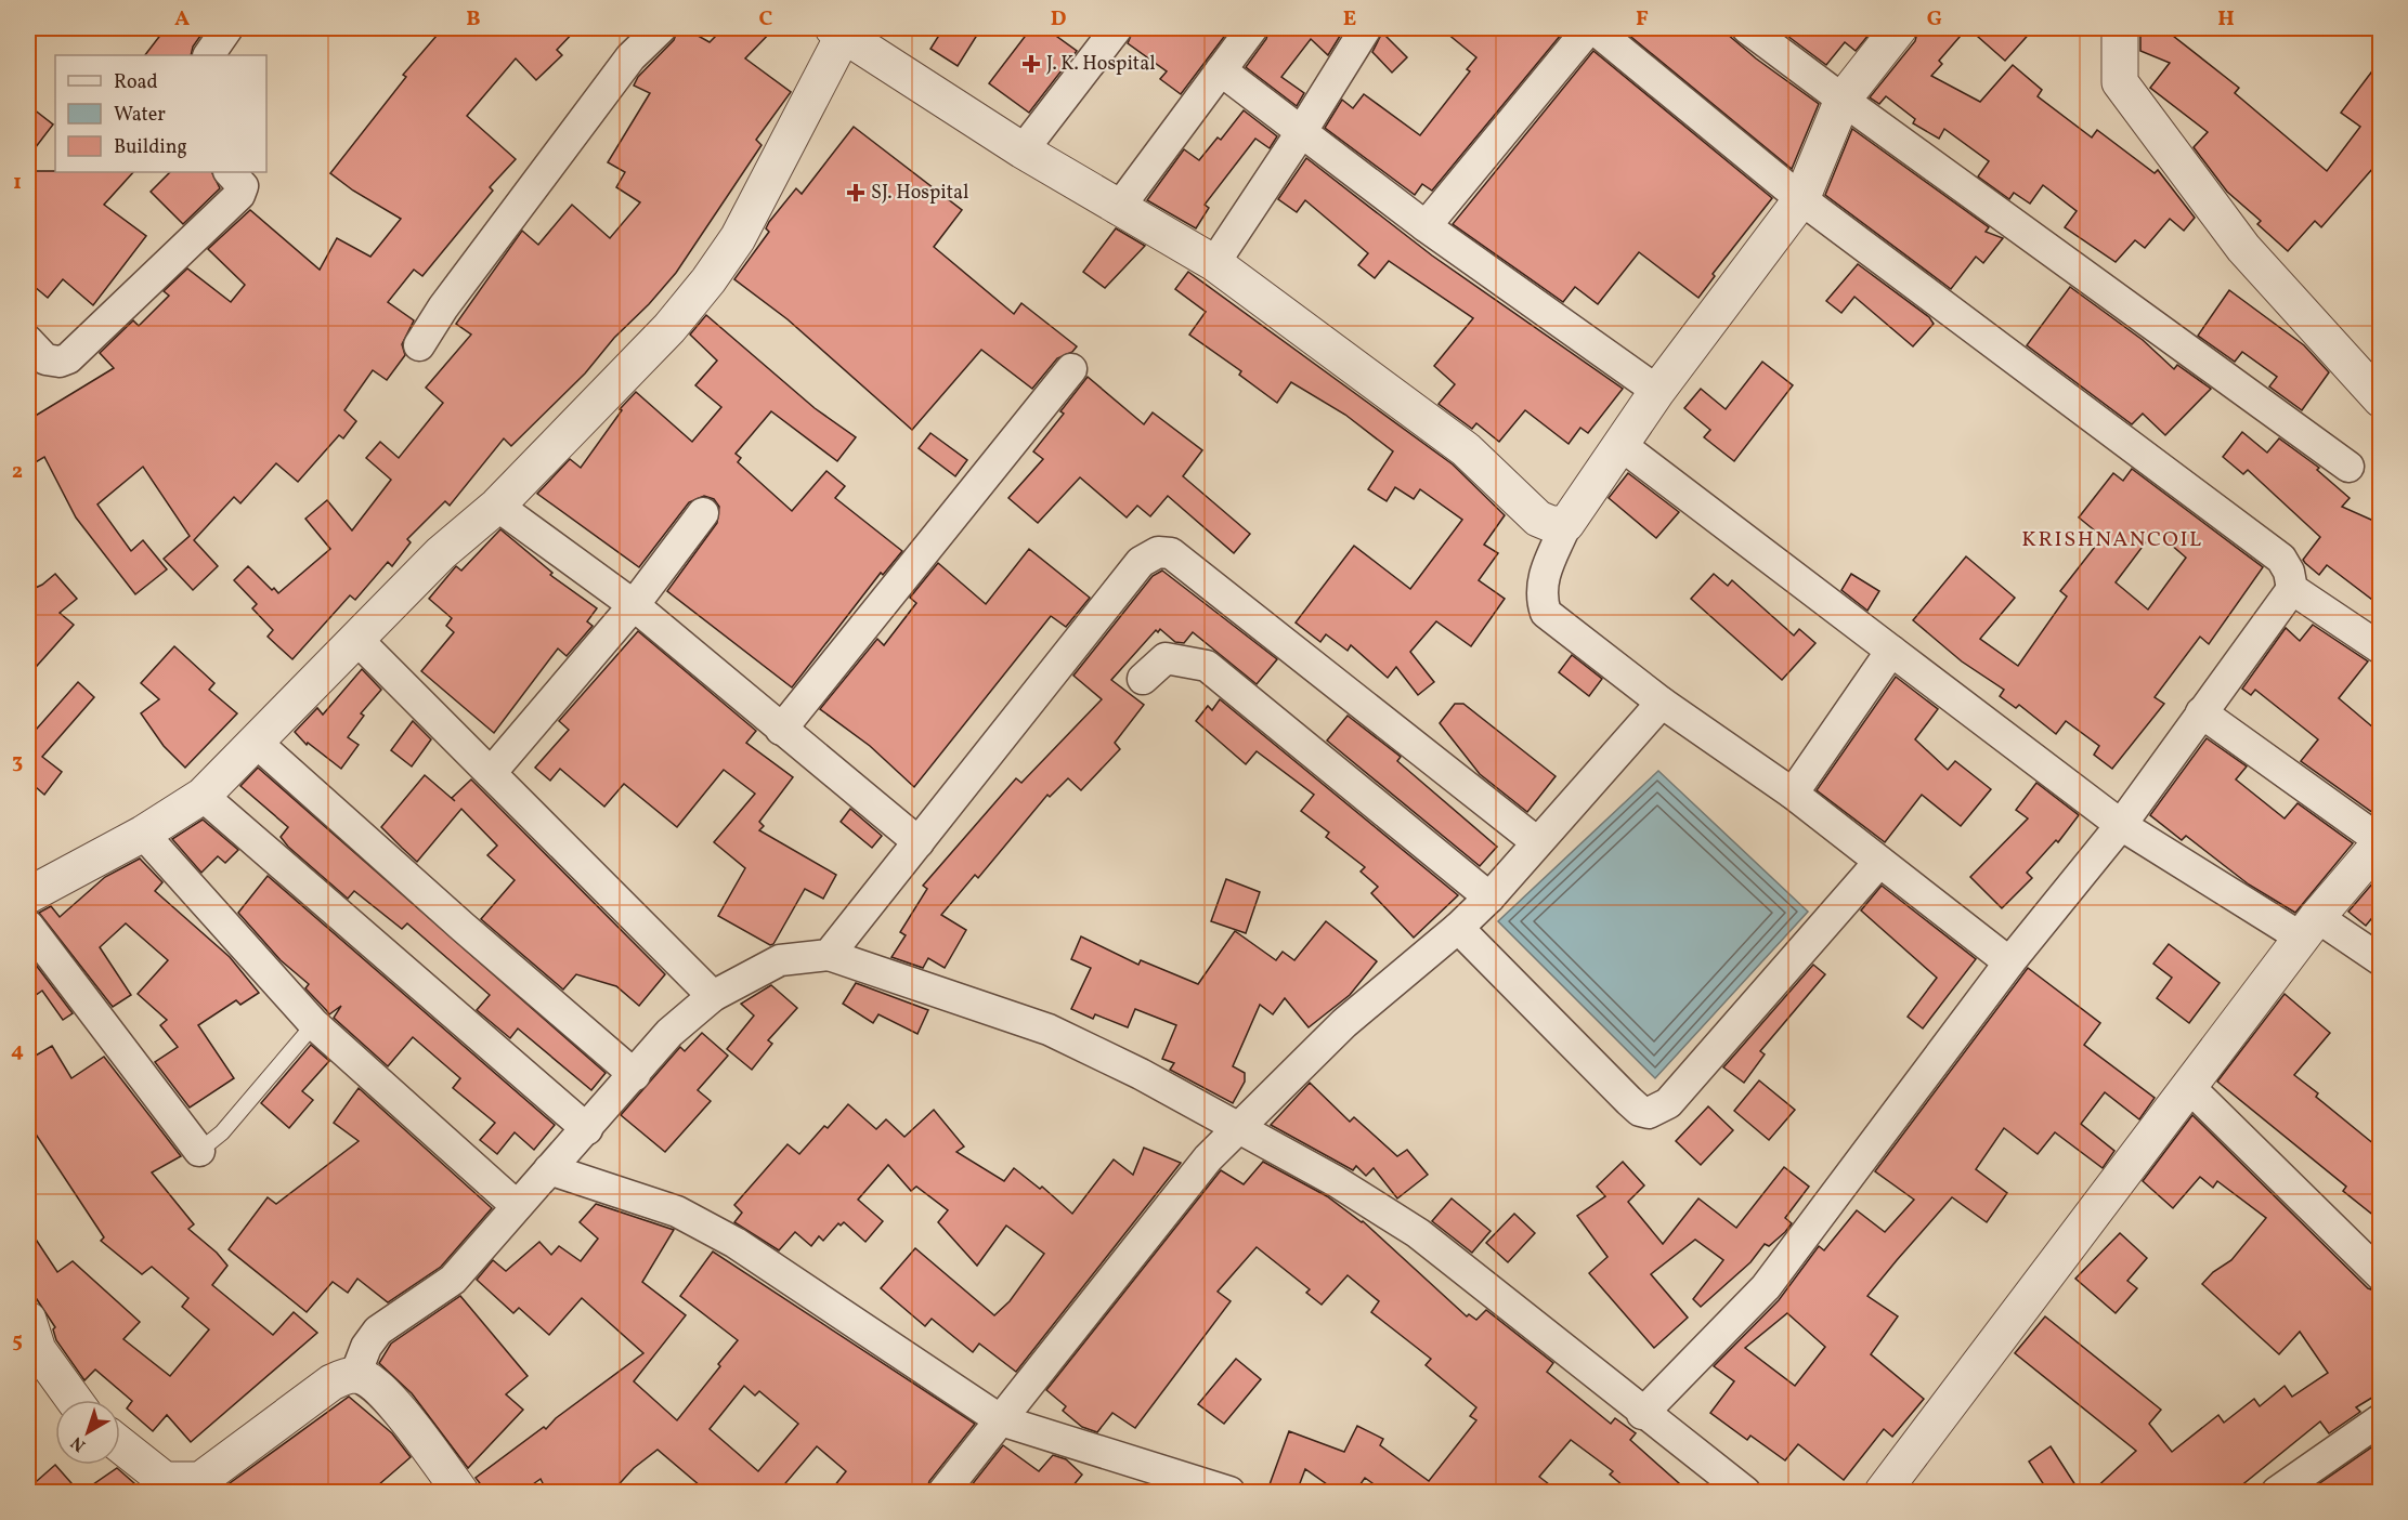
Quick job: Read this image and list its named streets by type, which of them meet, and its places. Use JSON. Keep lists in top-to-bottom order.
{
  "districts": ["KRISHNANCOIL"],
  "places": {
    "health": ["J. K. Hospital", "SJ. Hospital"]
  },
  "legend": ["Road", "Water", "Building"],
  "north": "bottom left",
  "grid": {
    "columns": [
      "A",
      "B",
      "C",
      "D",
      "E",
      "F",
      "G",
      "H"
    ],
    "rows": [
      "1",
      "2",
      "3",
      "4",
      "5"
    ]
  }
}
